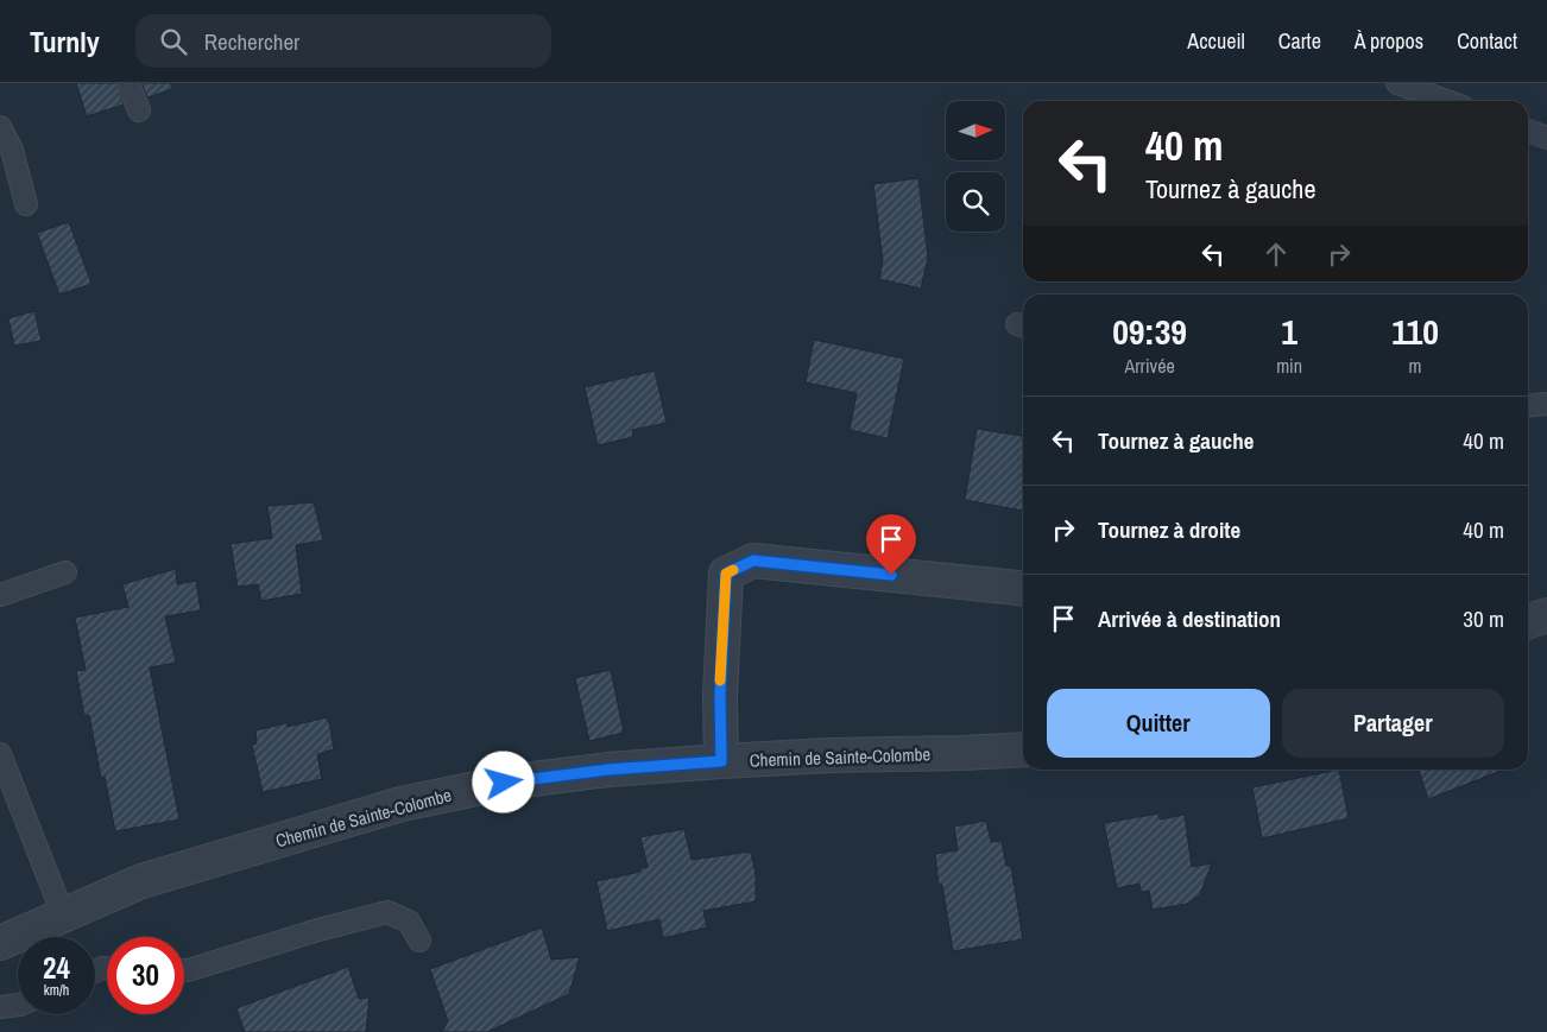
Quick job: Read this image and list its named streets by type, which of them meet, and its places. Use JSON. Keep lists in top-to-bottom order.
{
  "streets": {
    "street": ["Chemin de Sainte-Colombe"]
  },
  "north": "right",
  "page": {
    "header": "Turnly",
    "search": "Rechercher",
    "nav": [
      "Accueil",
      "Carte",
      "À propos",
      "Contact"
    ],
    "turn": ["40 m", "Tournez à gauche"],
    "eta": [
      "09:39",
      "Arrivée",
      "1",
      "min",
      "110",
      "m"
    ],
    "list": [
      {
        "name": "Tournez à gauche",
        "value": "40 m"
      },
      {
        "name": "Tournez à droite",
        "value": "40 m"
      },
      {
        "name": "Arrivée à destination",
        "value": "30 m"
      }
    ],
    "buttons": ["Quitter", "Partager"],
    "speed": "24 km/h",
    "limit": "30"
  }
}
